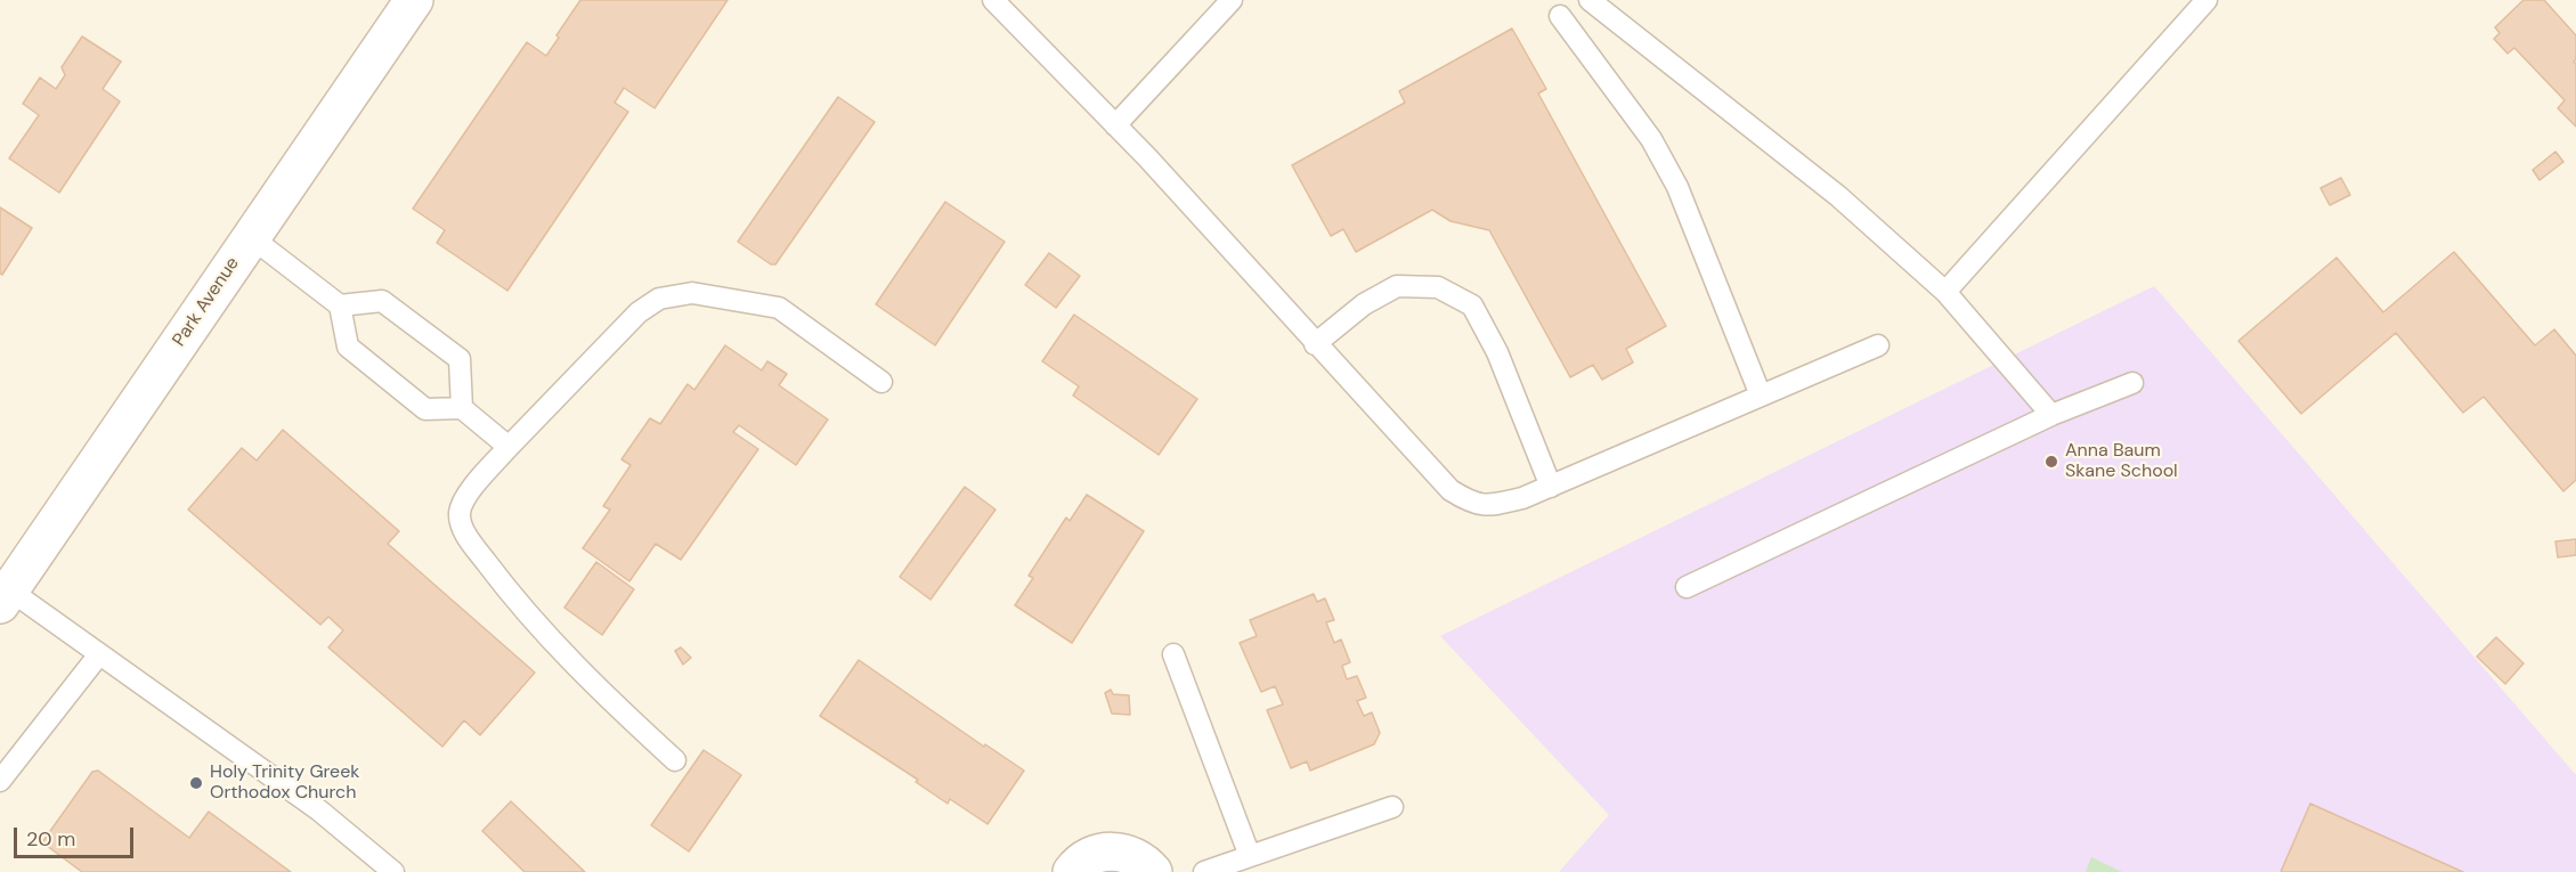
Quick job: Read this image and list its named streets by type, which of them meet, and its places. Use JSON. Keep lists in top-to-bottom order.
{
  "streets": {
    "main road": ["Park Avenue"]
  },
  "places": ["Anna Baum Skane School", "Holy Trinity Greek Orthodox Church"],
  "scale_bar": "20 m"
}
